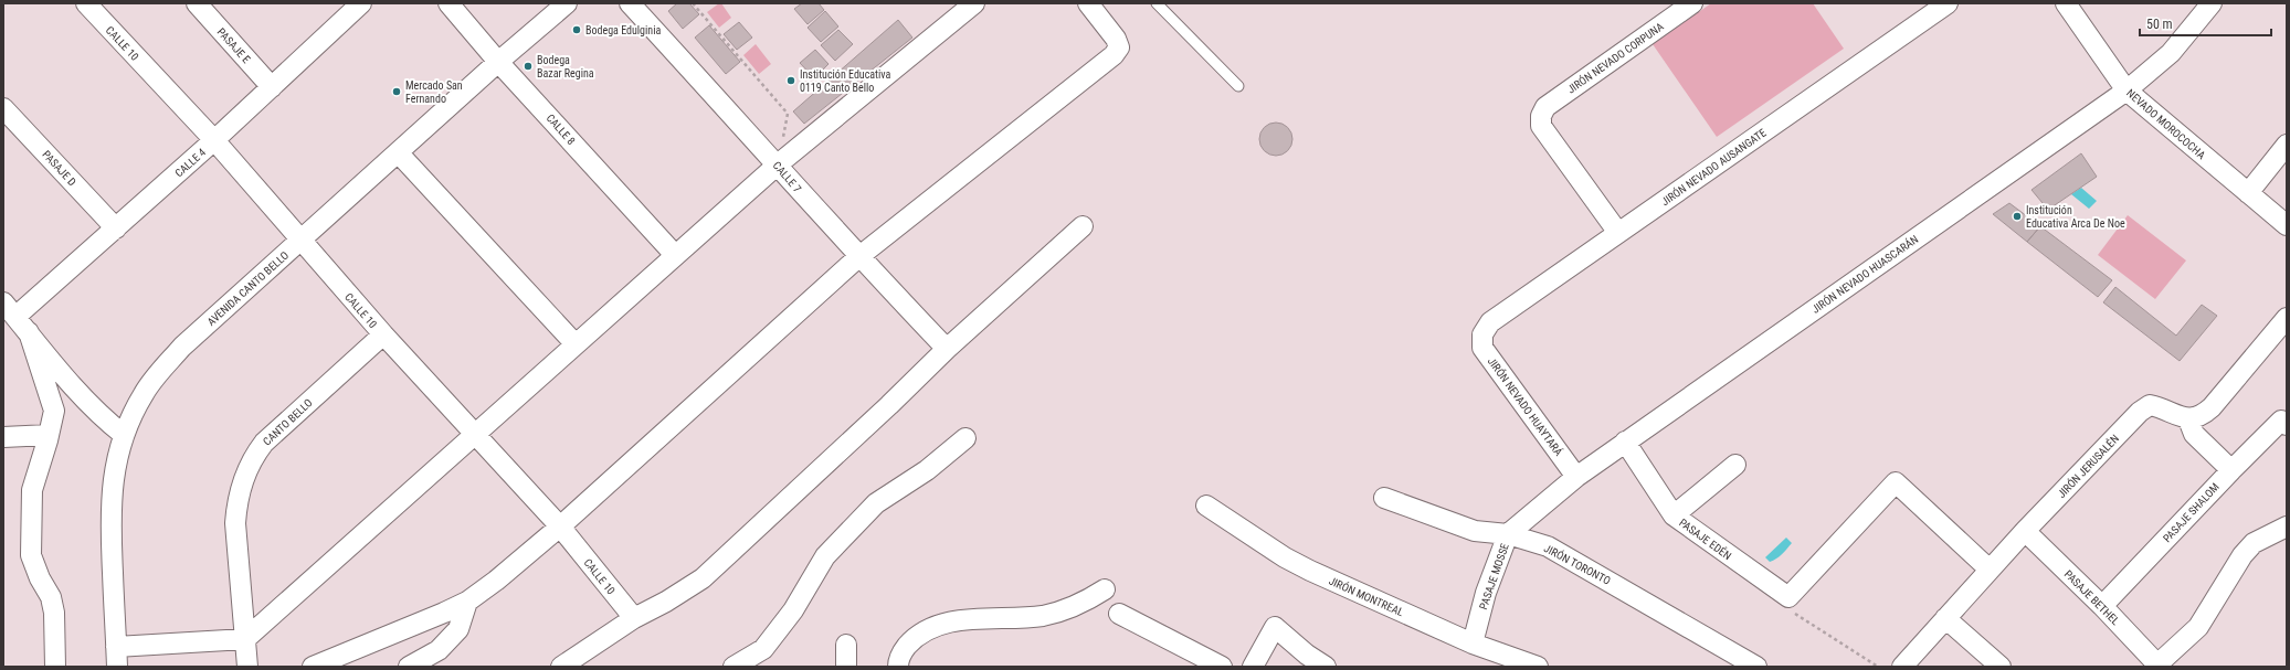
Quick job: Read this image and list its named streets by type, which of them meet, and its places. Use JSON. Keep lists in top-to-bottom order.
{
  "streets": {
    "street": [
      "CALLE 10",
      "PASAJE E",
      "JIRÓN NEVADO CORPUNA",
      "NEVADO MOROCOCHA",
      "CALLE 8",
      "CALLE 4",
      "JIRÓN NEVADO AUSANGATE",
      "PASAJE D",
      "CALLE 7",
      "JIRÓN NEVADO HUASCARÁN",
      "AVENIDA CANTO BELLO",
      "JIRÓN NEVADO HUAYTARÁ",
      "CANTO BELLO",
      "JIRÓN JERUSALÉN",
      "PASAJE SHALOM",
      "PASAJE EDÉN",
      "JIRÓN TORONTO",
      "PASAJE MOSSE",
      "JIRÓN MONTREAL",
      "PASAJE BETHEL"
    ]
  },
  "crossings": [
    ["CALLE 10", "CALLE 4"],
    ["CALLE 10", "AVENIDA CANTO BELLO"],
    ["CALLE 10", "CANTO BELLO"],
    ["PASAJE E", "CALLE 4"],
    ["JIRÓN NEVADO CORPUNA", "JIRÓN NEVADO AUSANGATE"],
    ["NEVADO MOROCOCHA", "JIRÓN NEVADO HUASCARÁN"],
    ["CALLE 8", "AVENIDA CANTO BELLO"],
    ["CALLE 4", "PASAJE D"],
    ["JIRÓN NEVADO AUSANGATE", "JIRÓN NEVADO HUAYTARÁ"],
    ["JIRÓN NEVADO HUASCARÁN", "JIRÓN NEVADO HUAYTARÁ"],
    ["JIRÓN NEVADO HUASCARÁN", "PASAJE EDÉN"],
    ["JIRÓN NEVADO HUASCARÁN", "JIRÓN TORONTO"],
    ["JIRÓN NEVADO HUASCARÁN", "PASAJE MOSSE"],
    ["JIRÓN JERUSALÉN", "PASAJE BETHEL"],
    ["PASAJE SHALOM", "PASAJE BETHEL"],
    ["JIRÓN TORONTO", "PASAJE MOSSE"],
    ["PASAJE MOSSE", "JIRÓN MONTREAL"]
  ],
  "places": [
    "Bodega Edulginia",
    "Bodega Bazar Regina",
    "Institución Educativa 0119 Canto Bello",
    "Mercado San Fernando",
    "Institución Educativa Arca De Noe"
  ],
  "scale_bar": "50 m"
}
